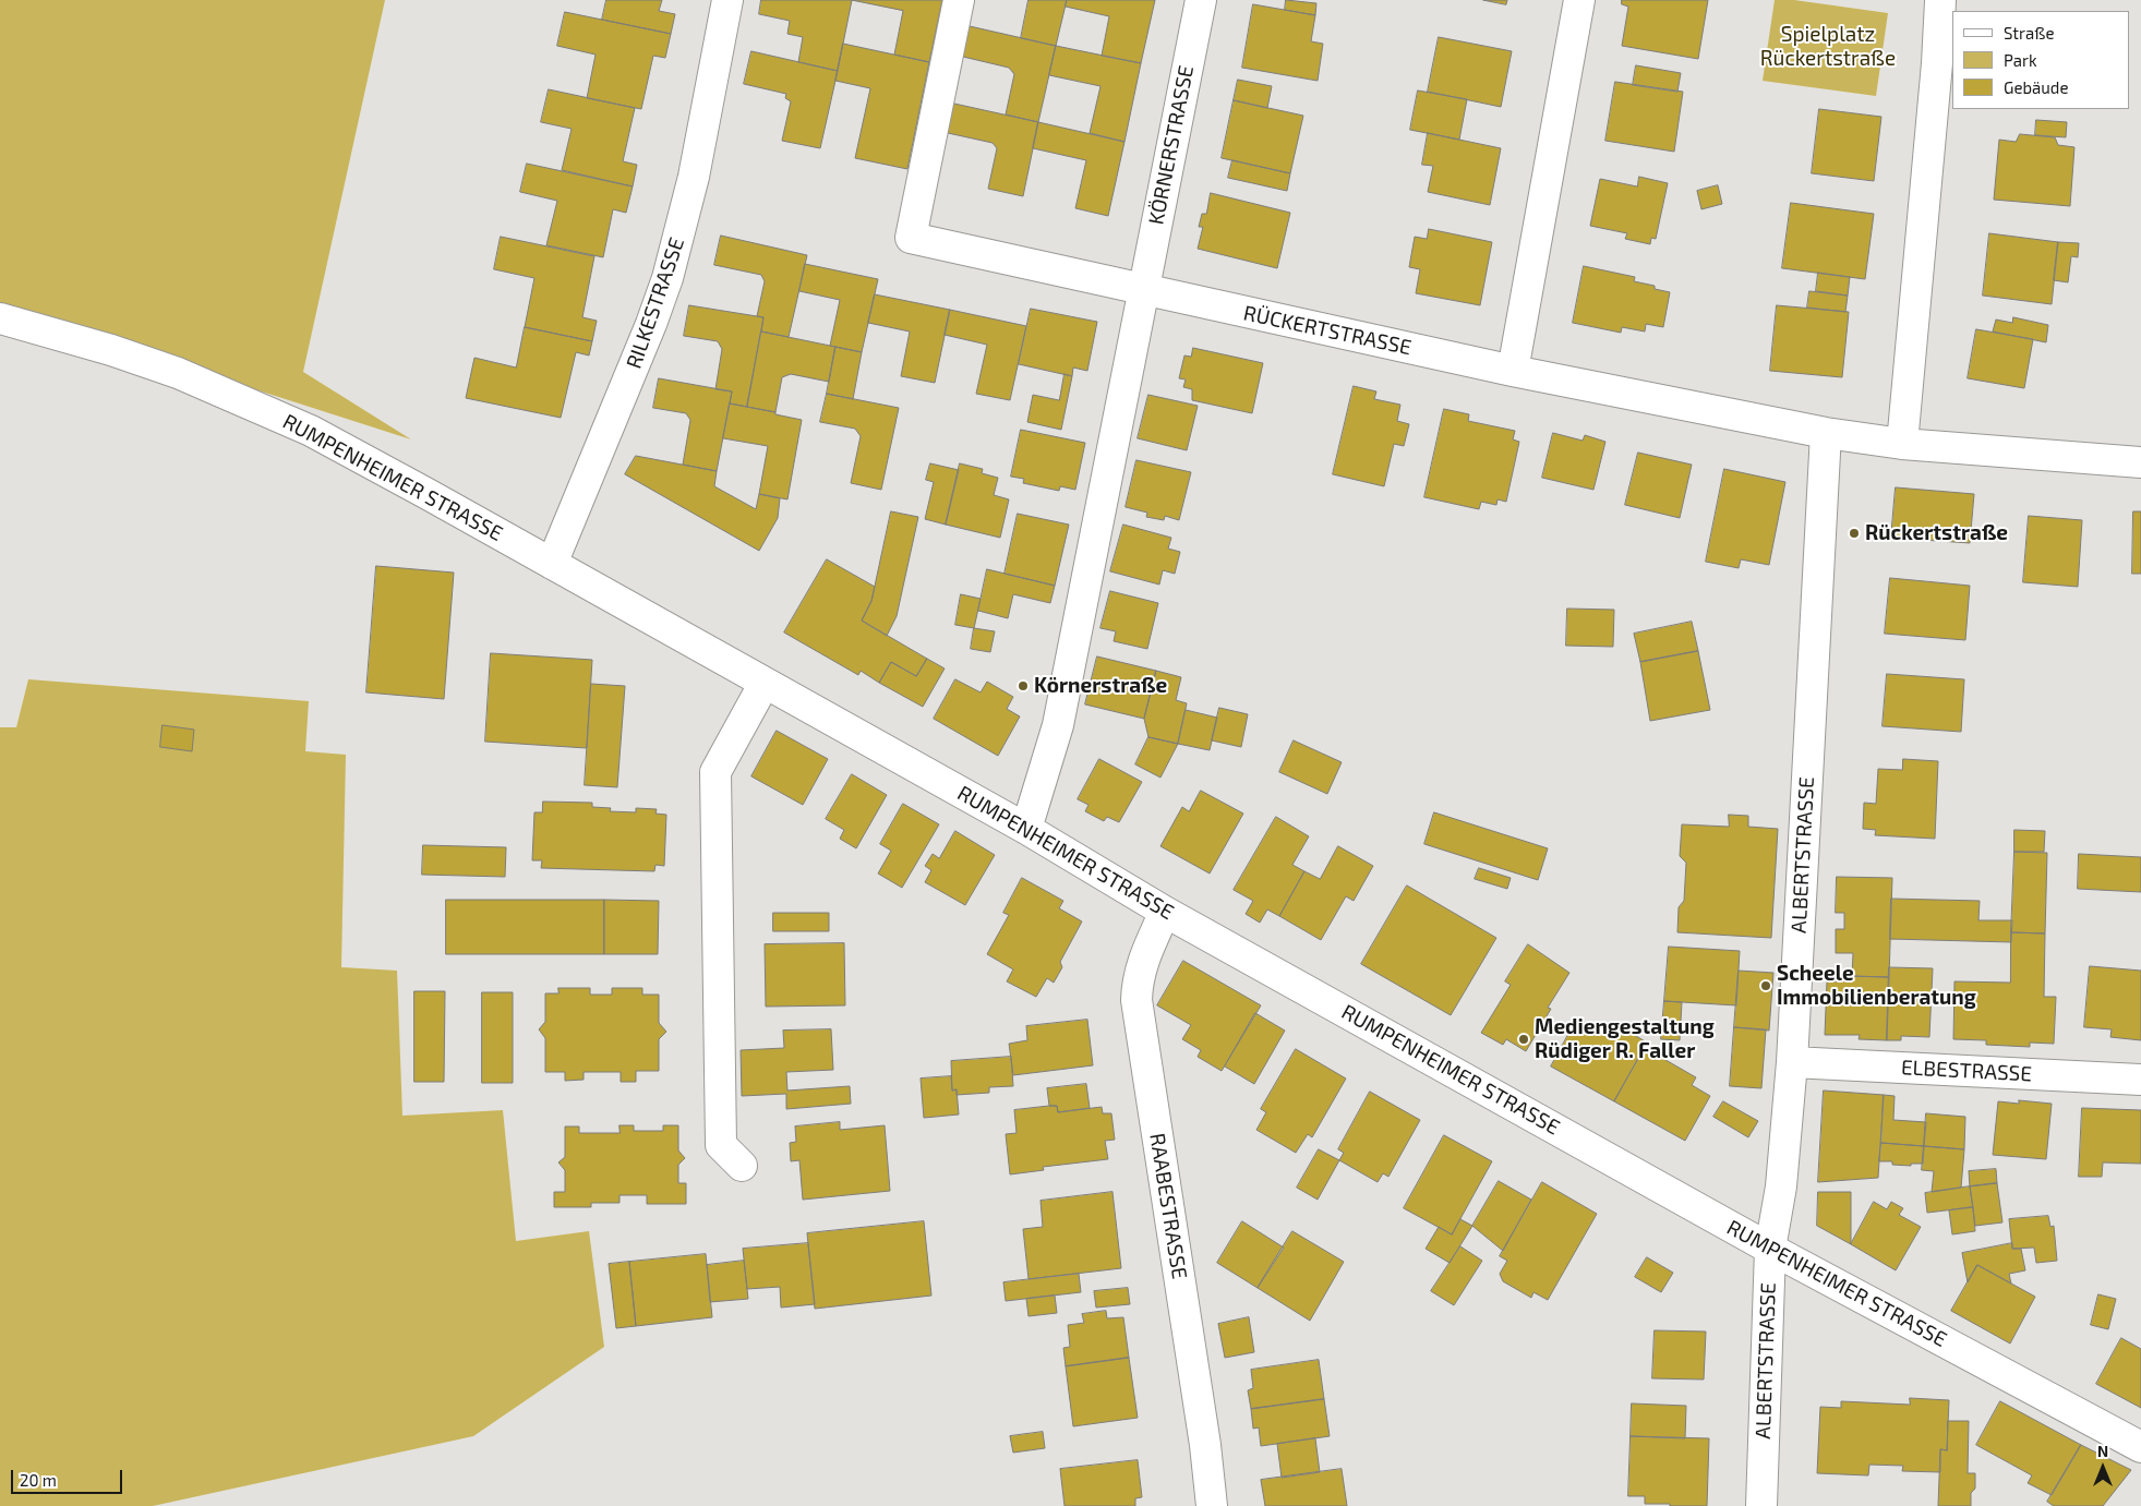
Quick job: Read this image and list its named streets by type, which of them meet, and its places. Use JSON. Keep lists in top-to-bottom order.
{
  "streets": {
    "street": [
      "KÖRNERSTRASSE",
      "RILKESTRASSE",
      "RÜCKERTSTRASSE",
      "RUMPENHEIMER STRASSE",
      "ALBERTSTRASSE",
      "ELBESTRASSE",
      "RAABESTRASSE"
    ]
  },
  "crossings": [
    ["KÖRNERSTRASSE", "RÜCKERTSTRASSE"],
    ["KÖRNERSTRASSE", "RUMPENHEIMER STRASSE"],
    ["RILKESTRASSE", "RUMPENHEIMER STRASSE"],
    ["RÜCKERTSTRASSE", "ALBERTSTRASSE"],
    ["RUMPENHEIMER STRASSE", "ALBERTSTRASSE"],
    ["RUMPENHEIMER STRASSE", "RAABESTRASSE"],
    ["ALBERTSTRASSE", "ELBESTRASSE"]
  ],
  "parks": ["Spielplatz Rückertstraße"],
  "places": [
    "Rückertstraße",
    "Körnerstraße",
    "Scheele Immobilienberatung",
    "Mediengestaltung Rüdiger R. Faller"
  ],
  "legend": ["Straße", "Park", "Gebäude"],
  "scale_bar": "20 m",
  "north": "top"
}
